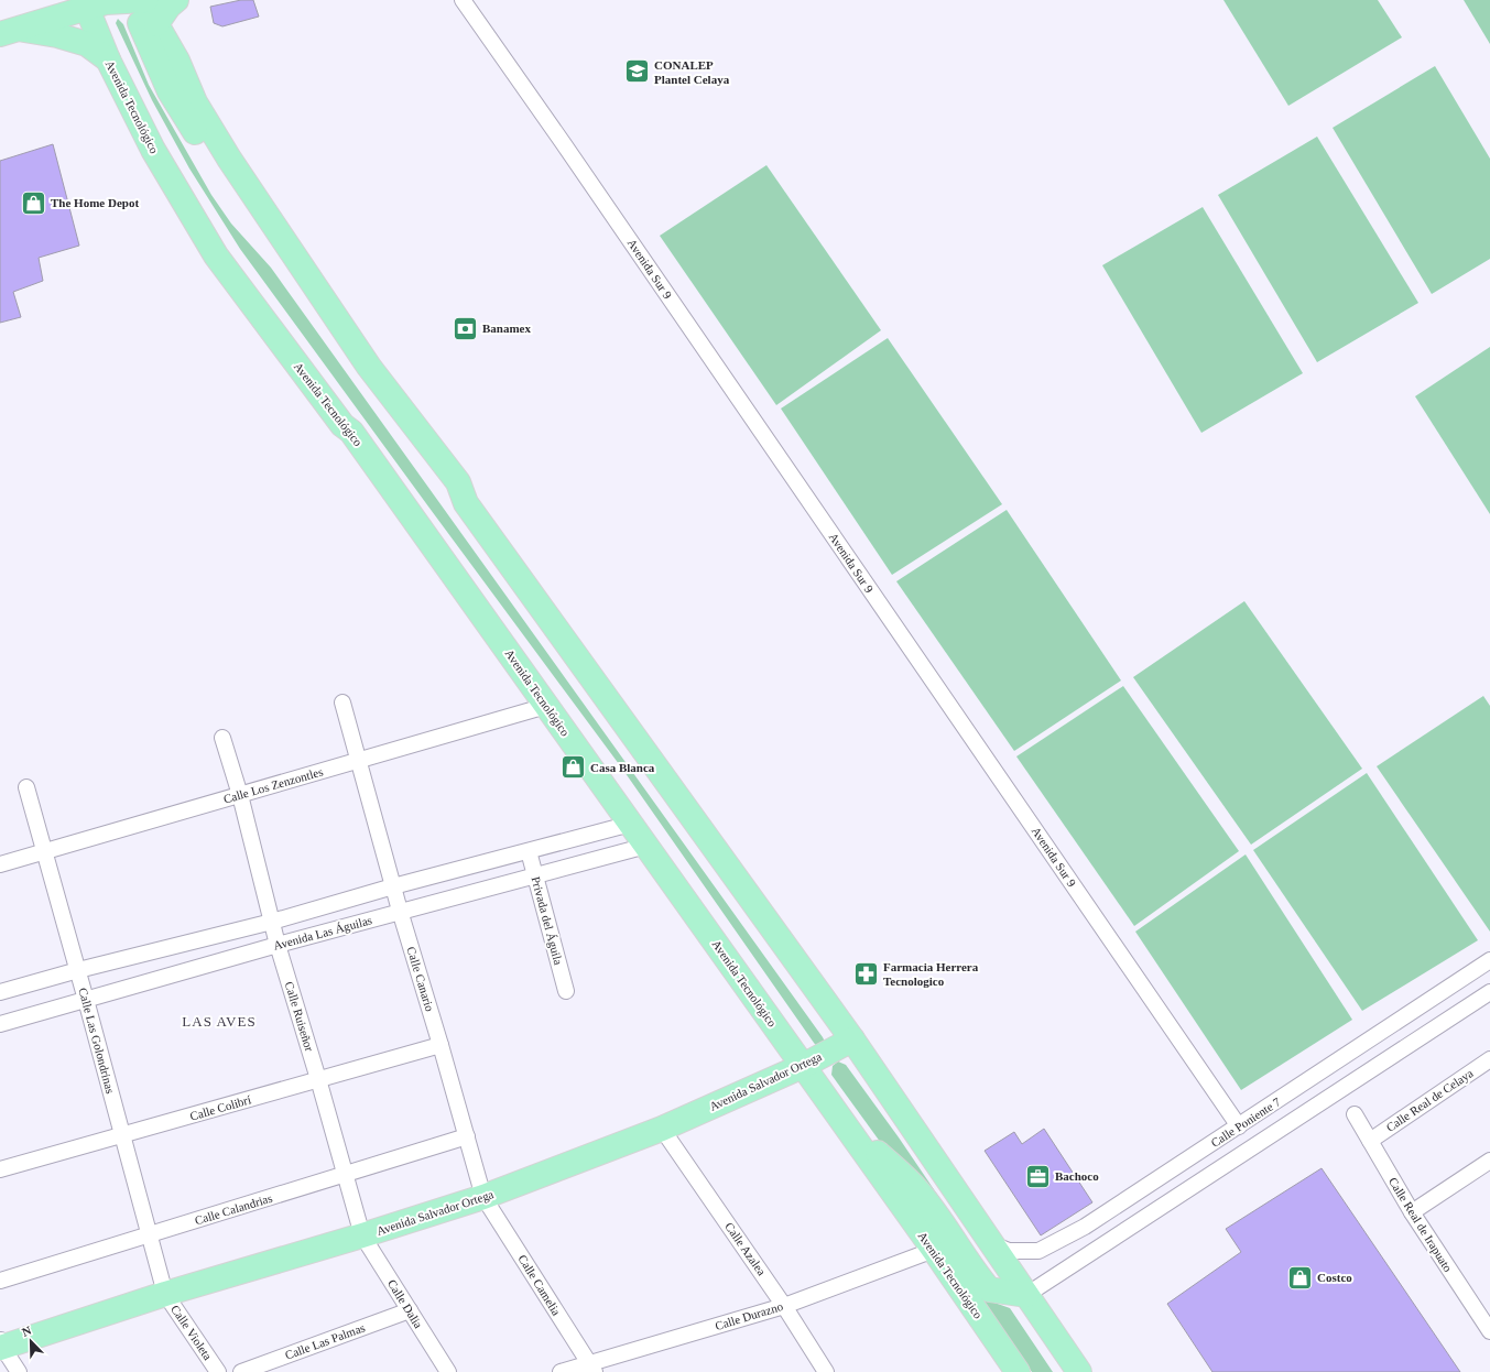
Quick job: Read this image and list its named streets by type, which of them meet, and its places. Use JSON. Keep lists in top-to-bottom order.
{
  "streets": {
    "main road": ["Avenida Tecnológico", "Avenida Salvador Ortega"],
    "street": [
      "Avenida Sur 9",
      "Calle Los Zenzontles",
      "Privada del Águila",
      "Avenida Las Águilas",
      "Calle Canario",
      "Calle Ruiseñor",
      "Calle Las Golondrinas",
      "Calle Real de Celaya",
      "Calle Colibrí",
      "Calle Poniente 7",
      "Calle Calandrias",
      "Calle Real de Irapuato",
      "Calle Azalea",
      "Calle Camelia",
      "Calle Dalia",
      "Calle Durazno",
      "Calle Violeta",
      "Calle Las Palmas"
    ]
  },
  "crossings": [
    ["Avenida Tecnológico", "Calle Los Zenzontles"],
    ["Avenida Tecnológico", "Avenida Las Águilas"],
    ["Avenida Tecnológico", "Avenida Salvador Ortega"],
    ["Avenida Tecnológico", "Calle Durazno"],
    ["Avenida Sur 9", "Calle Poniente 7"],
    ["Calle Los Zenzontles", "Calle Canario"],
    ["Calle Los Zenzontles", "Calle Ruiseñor"],
    ["Calle Los Zenzontles", "Calle Las Golondrinas"],
    ["Privada del Águila", "Avenida Las Águilas"],
    ["Avenida Las Águilas", "Calle Canario"],
    ["Avenida Las Águilas", "Calle Ruiseñor"],
    ["Avenida Las Águilas", "Calle Las Golondrinas"],
    ["Calle Canario", "Avenida Salvador Ortega"],
    ["Calle Canario", "Calle Colibrí"],
    ["Calle Canario", "Calle Calandrias"],
    ["Calle Canario", "Calle Camelia"],
    ["Calle Ruiseñor", "Avenida Salvador Ortega"],
    ["Calle Ruiseñor", "Calle Colibrí"],
    ["Calle Ruiseñor", "Calle Calandrias"],
    ["Calle Ruiseñor", "Calle Dalia"],
    ["Calle Las Golondrinas", "Avenida Salvador Ortega"],
    ["Calle Las Golondrinas", "Calle Colibrí"],
    ["Calle Las Golondrinas", "Calle Calandrias"],
    ["Calle Las Golondrinas", "Calle Violeta"],
    ["Avenida Salvador Ortega", "Calle Azalea"],
    ["Avenida Salvador Ortega", "Calle Camelia"],
    ["Avenida Salvador Ortega", "Calle Dalia"],
    ["Avenida Salvador Ortega", "Calle Violeta"],
    ["Calle Real de Celaya", "Calle Real de Irapuato"],
    ["Calle Azalea", "Calle Durazno"],
    ["Calle Camelia", "Calle Durazno"],
    ["Calle Dalia", "Calle Las Palmas"]
  ],
  "districts": ["LAS AVES"],
  "places": {
    "school or university": ["CONALEP Plantel Celaya"],
    "shop": ["The Home Depot", "Casa Blanca", "Costco"],
    "bank": ["Banamex"],
    "pharmacy": ["Farmacia Herrera Tecnologico"],
    "office": ["Bachoco"]
  },
  "north": "top left"
}
